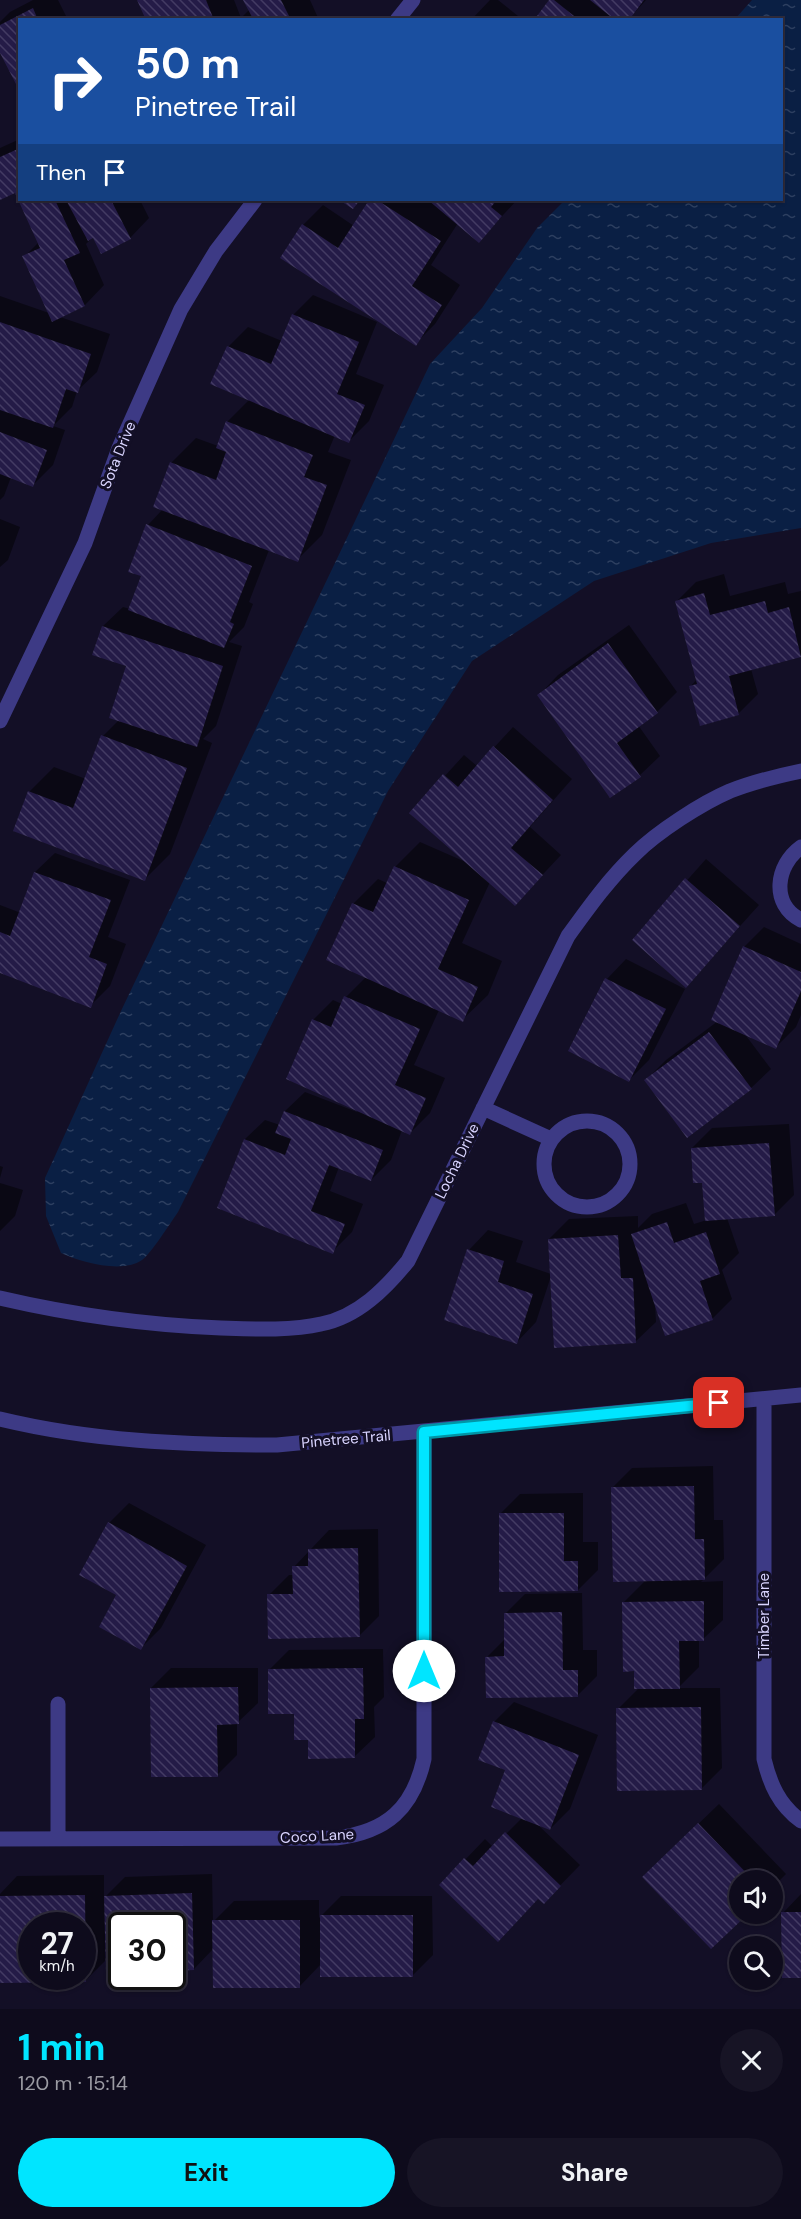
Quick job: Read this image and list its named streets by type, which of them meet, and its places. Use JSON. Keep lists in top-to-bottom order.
{
  "streets": {
    "street": [
      "Sota Drive",
      "Locha Drive",
      "Pinetree Trail",
      "Timber Lane",
      "Coco Lane"
    ]
  },
  "crossings": [
    ["Pinetree Trail", "Timber Lane"],
    ["Pinetree Trail", "Coco Lane"]
  ],
  "page": {
    "turn": ["50 m", "Pinetree Trail"],
    "then": "Then",
    "speed": "27 km/h",
    "limit": "30",
    "heading": ["1 min", "120 m · 15:14"],
    "buttons": ["Exit", "Share"]
  }
}
